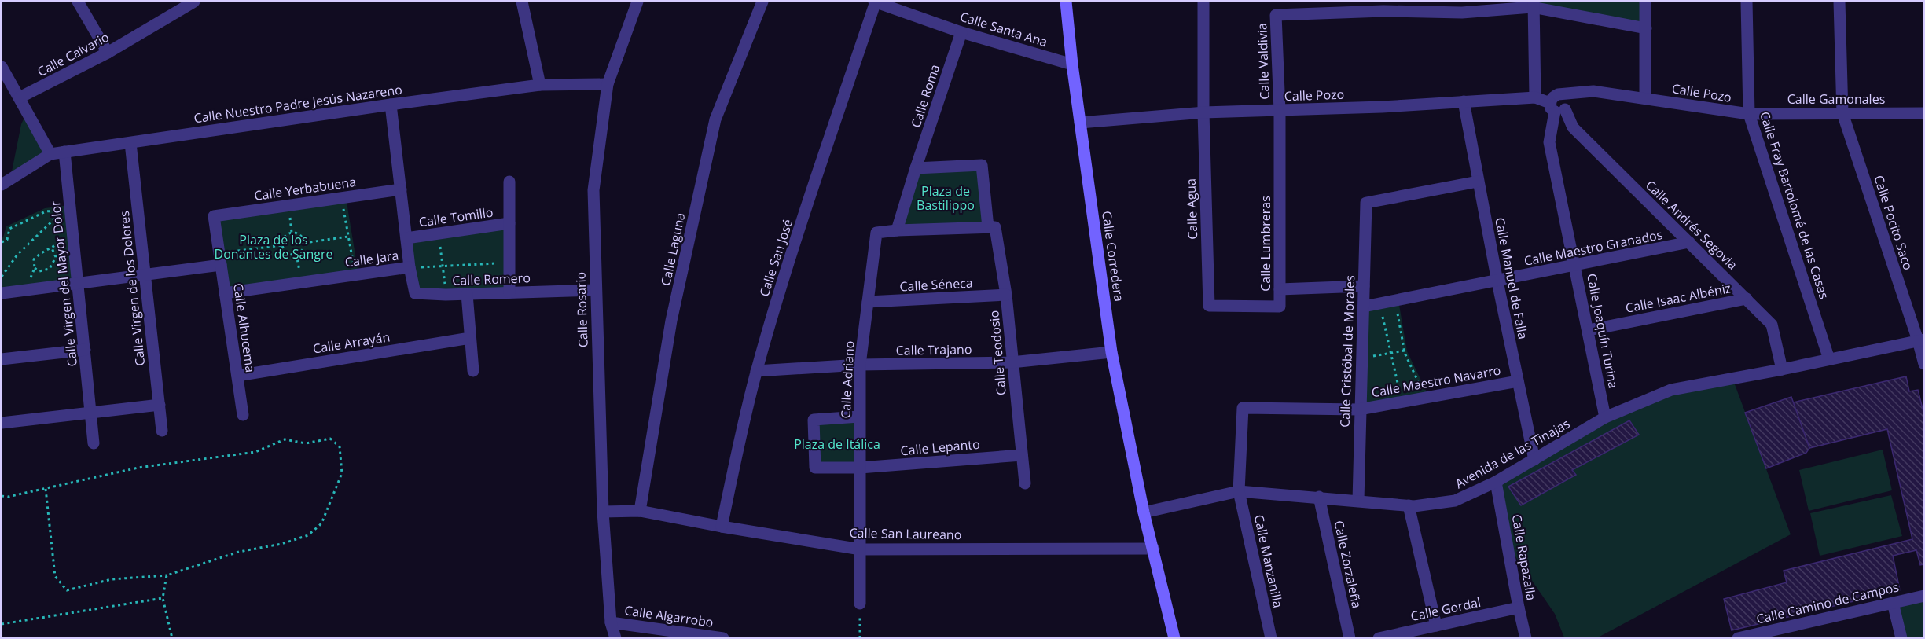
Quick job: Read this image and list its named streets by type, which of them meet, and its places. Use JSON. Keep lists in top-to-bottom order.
{
  "streets": {
    "street": [
      "Calle Santa Ana",
      "Calle Calvario",
      "Calle Valdivia",
      "Calle Pozo",
      "Calle Roma",
      "Calle Gamonales",
      "Calle Nuestro Padre Jesús Nazareno",
      "Calle Yerbabuena",
      "Calle Fray Bartolomé de las Casas",
      "Calle Agua",
      "Calle Tomillo",
      "Calle Pocito Saco",
      "Calle Andrés Segovia",
      "Calle Lumbreras",
      "Calle Maestro Granados",
      "Calle Laguna",
      "Calle Corredera",
      "Calle San José",
      "Calle Jara",
      "Calle Manuel de Falla",
      "Calle Romero",
      "Calle Virgen del Mayor Dolor",
      "Calle Séneca",
      "Calle Virgen de los Dolores",
      "Calle Isaac Albéniz",
      "Calle Rosario",
      "Calle Alhucema",
      "Calle Joaquín Turina",
      "Calle Arrayán",
      "Calle Trajano",
      "Calle Cristóbal de Morales",
      "Calle Teodosio",
      "Calle Adriano",
      "Calle Maestro Navarro",
      "Calle Lepanto",
      "Avenida de las Tinajas",
      "Calle San Laureano",
      "Calle Rapazalla",
      "Calle Manzanilla",
      "Calle Zorzaleña",
      "Calle Camino de Campos",
      "Calle Gordal",
      "Calle Algarrobo"
    ]
  },
  "crossings": [
    ["Calle Santa Ana", "Calle Roma"],
    ["Calle Santa Ana", "Calle Corredera"],
    ["Calle Santa Ana", "Calle San José"],
    ["Calle Valdivia", "Calle Pozo"],
    ["Calle Valdivia", "Calle Lumbreras"],
    ["Calle Pozo", "Calle Gamonales"],
    ["Calle Pozo", "Calle Fray Bartolomé de las Casas"],
    ["Calle Pozo", "Calle Agua"],
    ["Calle Pozo", "Calle Andrés Segovia"],
    ["Calle Pozo", "Calle Lumbreras"],
    ["Calle Pozo", "Calle Corredera"],
    ["Calle Pozo", "Calle Manuel de Falla"],
    ["Calle Pozo", "Calle Joaquín Turina"],
    ["Calle Gamonales", "Calle Fray Bartolomé de las Casas"],
    ["Calle Gamonales", "Calle Pocito Saco"],
    ["Calle Nuestro Padre Jesús Nazareno", "Calle Virgen del Mayor Dolor"],
    ["Calle Nuestro Padre Jesús Nazareno", "Calle Virgen de los Dolores"],
    ["Calle Nuestro Padre Jesús Nazareno", "Calle Rosario"],
    ["Calle Yerbabuena", "Calle Alhucema"],
    ["Calle Fray Bartolomé de las Casas", "Avenida de las Tinajas"],
    ["Calle Agua", "Calle Lumbreras"],
    ["Calle Pocito Saco", "Avenida de las Tinajas"],
    ["Calle Andrés Segovia", "Calle Maestro Granados"],
    ["Calle Andrés Segovia", "Calle Isaac Albéniz"],
    ["Calle Andrés Segovia", "Calle Joaquín Turina"],
    ["Calle Andrés Segovia", "Avenida de las Tinajas"],
    ["Calle Maestro Granados", "Calle Manuel de Falla"],
    ["Calle Maestro Granados", "Calle Joaquín Turina"],
    ["Calle Maestro Granados", "Calle Cristóbal de Morales"],
    ["Calle Laguna", "Calle San Laureano"],
    ["Calle Corredera", "Calle Trajano"],
    ["Calle Corredera", "Avenida de las Tinajas"],
    ["Calle Corredera", "Calle San Laureano"],
    ["Calle San José", "Calle Trajano"],
    ["Calle San José", "Calle San Laureano"],
    ["Calle Jara", "Calle Romero"],
    ["Calle Jara", "Calle Alhucema"],
    ["Calle Manuel de Falla", "Calle Cristóbal de Morales"],
    ["Calle Manuel de Falla", "Calle Maestro Navarro"],
    ["Calle Manuel de Falla", "Avenida de las Tinajas"],
    ["Calle Romero", "Calle Rosario"],
    ["Calle Séneca", "Calle Teodosio"],
    ["Calle Séneca", "Calle Adriano"],
    ["Calle Isaac Albéniz", "Calle Joaquín Turina"],
    ["Calle Rosario", "Calle San Laureano"],
    ["Calle Rosario", "Calle Algarrobo"],
    ["Calle Alhucema", "Calle Arrayán"],
    ["Calle Joaquín Turina", "Avenida de las Tinajas"],
    ["Calle Trajano", "Calle Teodosio"],
    ["Calle Trajano", "Calle Adriano"],
    ["Calle Cristóbal de Morales", "Calle Maestro Navarro"],
    ["Calle Cristóbal de Morales", "Avenida de las Tinajas"],
    ["Calle Teodosio", "Calle Lepanto"],
    ["Calle Adriano", "Calle Lepanto"],
    ["Calle Adriano", "Calle San Laureano"],
    ["Calle Maestro Navarro", "Calle Manzanilla"],
    ["Avenida de las Tinajas", "Calle Rapazalla"],
    ["Avenida de las Tinajas", "Calle Manzanilla"],
    ["Avenida de las Tinajas", "Calle Zorzaleña"],
    ["Calle Rapazalla", "Calle Gordal"]
  ],
  "parks": ["Plaza de Bastilippo", "Plaza de los Donantes de Sangre", "Plaza de Itálica"]
}
